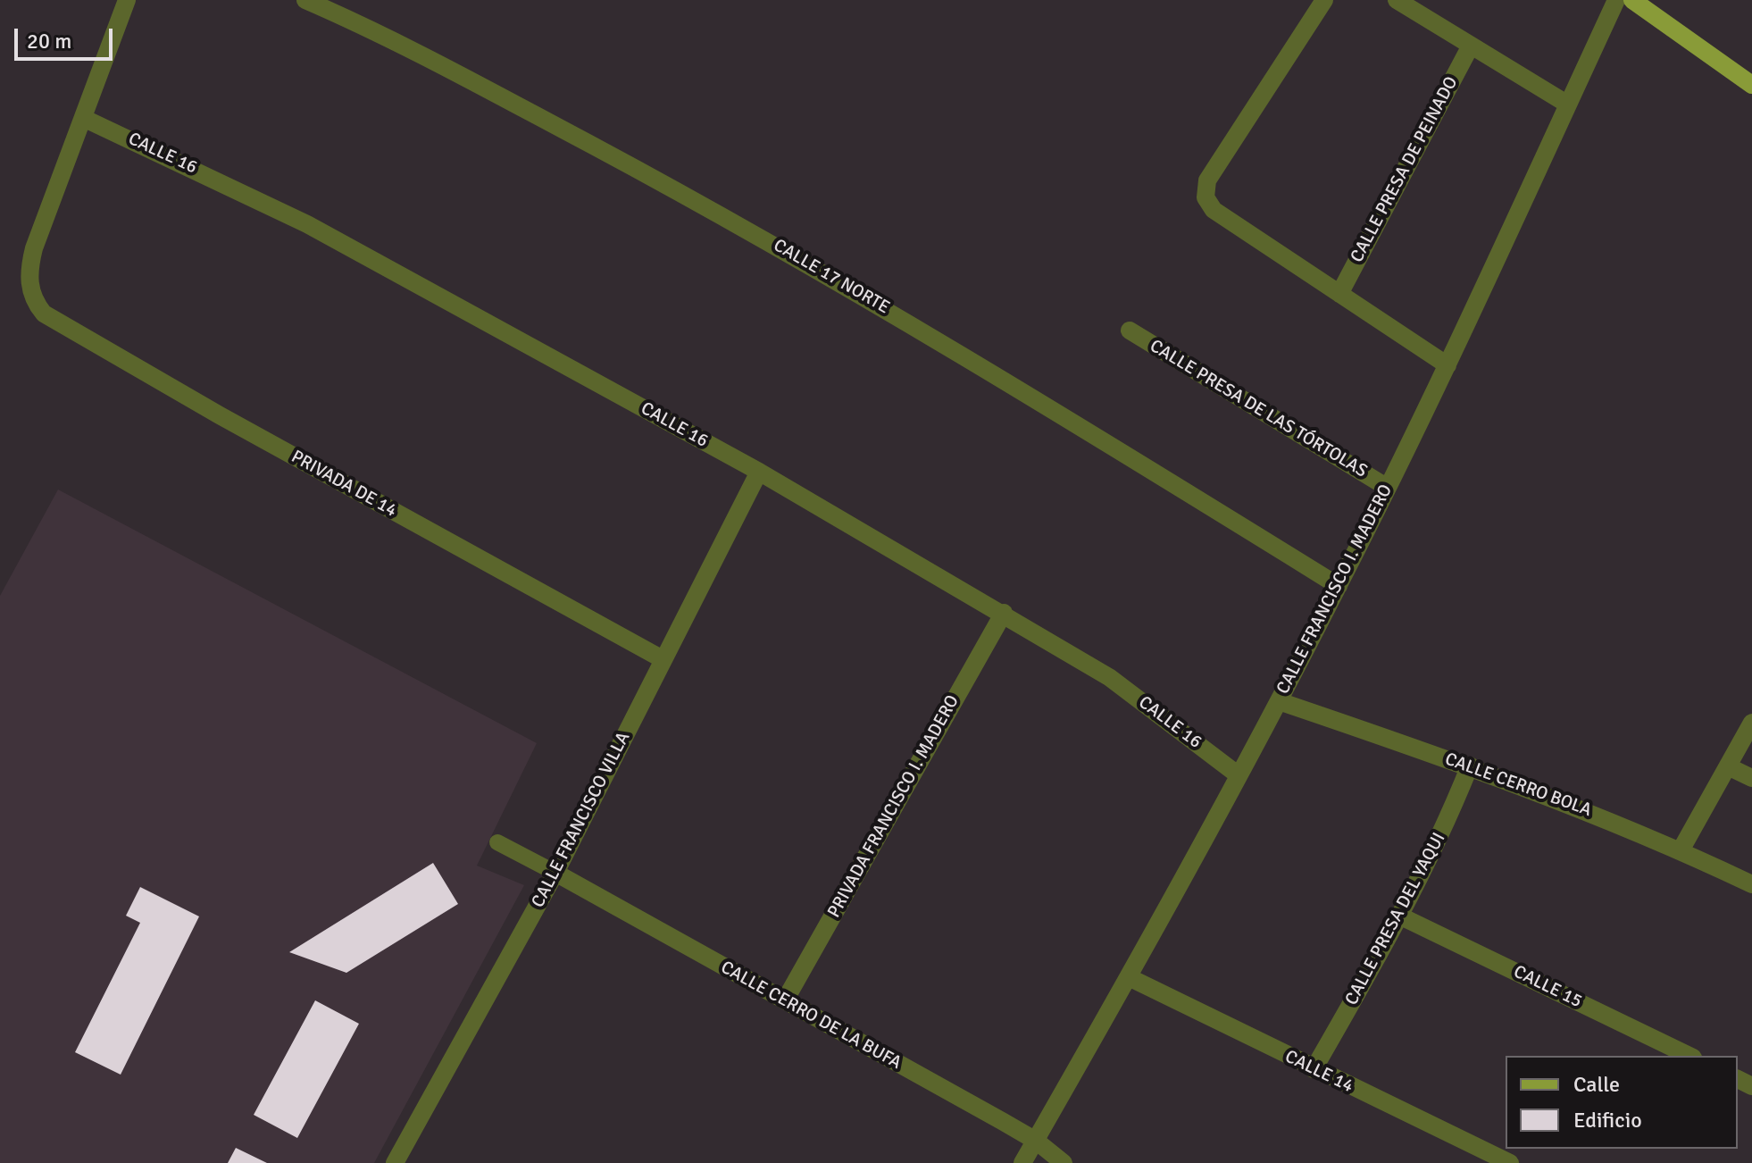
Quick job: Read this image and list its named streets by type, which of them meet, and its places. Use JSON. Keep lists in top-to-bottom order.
{
  "streets": {
    "street": [
      "CALLE 16",
      "CALLE PRESA DE PEINADO",
      "CALLE 17 NORTE",
      "CALLE PRESA DE LAS TÓRTOLAS",
      "PRIVADA DE 14",
      "CALLE FRANCISCO I. MADERO",
      "CALLE CERRO BOLA",
      "PRIVADA FRANCISCO I. MADERO",
      "CALLE FRANCISCO VILLA",
      "CALLE PRESA DEL YAQUI",
      "CALLE 15",
      "CALLE CERRO DE LA BUFA",
      "CALLE 14"
    ]
  },
  "crossings": [
    ["CALLE 16", "PRIVADA DE 14"],
    ["CALLE 16", "CALLE FRANCISCO I. MADERO"],
    ["CALLE 16", "PRIVADA FRANCISCO I. MADERO"],
    ["CALLE 16", "CALLE FRANCISCO VILLA"],
    ["CALLE 17 NORTE", "CALLE FRANCISCO I. MADERO"],
    ["CALLE PRESA DE LAS TÓRTOLAS", "CALLE FRANCISCO I. MADERO"],
    ["PRIVADA DE 14", "CALLE FRANCISCO VILLA"],
    ["CALLE FRANCISCO I. MADERO", "CALLE CERRO BOLA"],
    ["CALLE FRANCISCO I. MADERO", "CALLE CERRO DE LA BUFA"],
    ["CALLE FRANCISCO I. MADERO", "CALLE 14"],
    ["CALLE CERRO BOLA", "CALLE PRESA DEL YAQUI"],
    ["PRIVADA FRANCISCO I. MADERO", "CALLE CERRO DE LA BUFA"],
    ["CALLE FRANCISCO VILLA", "CALLE CERRO DE LA BUFA"],
    ["CALLE PRESA DEL YAQUI", "CALLE 15"],
    ["CALLE PRESA DEL YAQUI", "CALLE 14"]
  ],
  "legend": ["Calle", "Edificio"],
  "scale_bar": "20 m"
}
